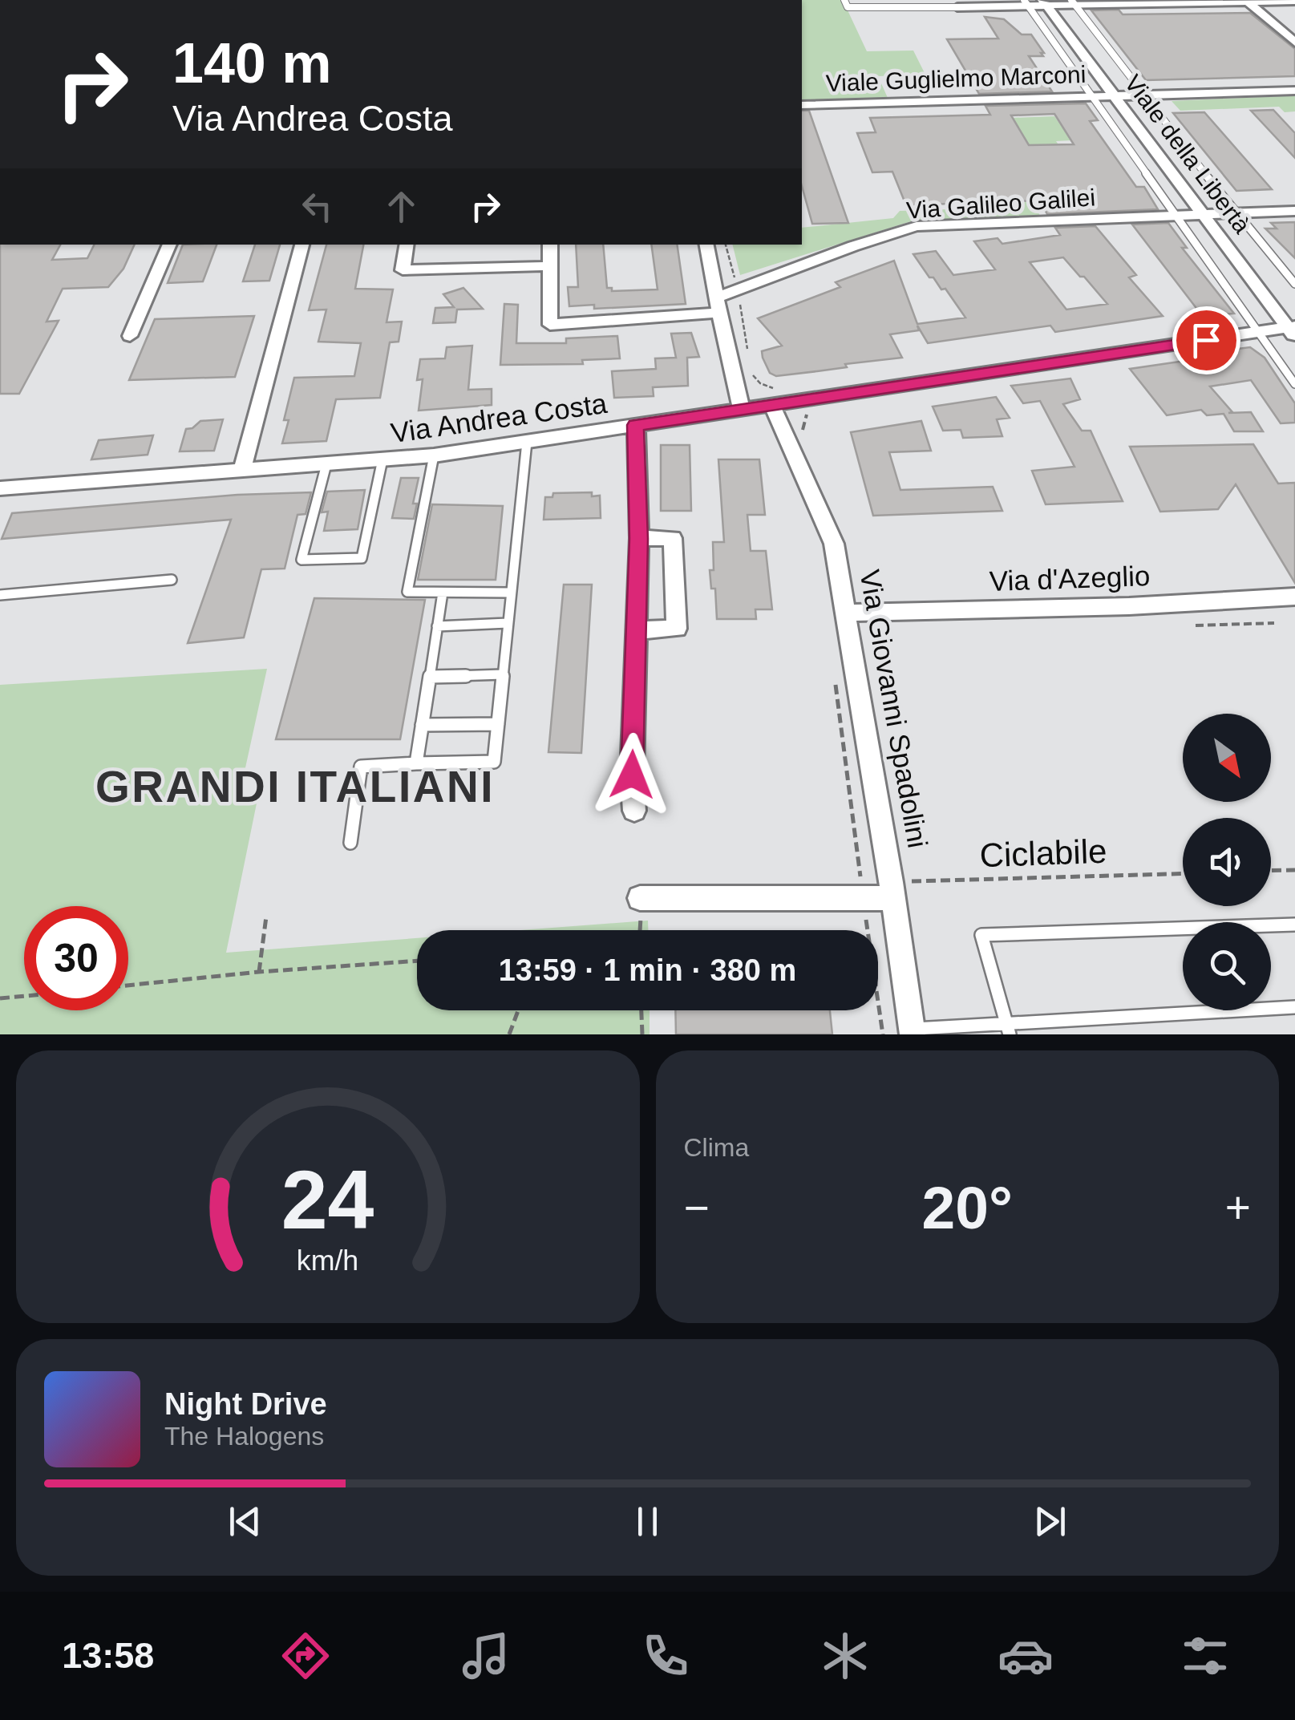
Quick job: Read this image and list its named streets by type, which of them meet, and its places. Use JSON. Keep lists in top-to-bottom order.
{
  "streets": {
    "street": [
      "Viale Guglielmo Marconi",
      "Viale della Libertà",
      "Via Galileo Galilei",
      "Via Andrea Costa",
      "Via d'Azeglio",
      "Via Giovanni Spadolini"
    ],
    "path": ["Ciclabile"]
  },
  "crossings": [
    ["Viale Guglielmo Marconi", "Viale della Libertà"],
    ["Viale della Libertà", "Via Galileo Galilei"],
    ["Viale della Libertà", "Via Andrea Costa"],
    ["Via Andrea Costa", "Via Giovanni Spadolini"],
    ["Via d'Azeglio", "Via Giovanni Spadolini"],
    ["Via Giovanni Spadolini", "Ciclabile"]
  ],
  "districts": ["GRANDI ITALIANI"],
  "north": "bottom right",
  "page": {
    "turn": ["140 m", "Via Andrea Costa"],
    "limit": "30",
    "trip": "13:59 · 1 min · 380 m",
    "tile": "Clima",
    "heat": ["−", "20°", "+"],
    "song": ["Night Drive", "The Halogens"],
    "tabs": "13:58",
    "gauge": ["24", "km/h"]
  }
}
